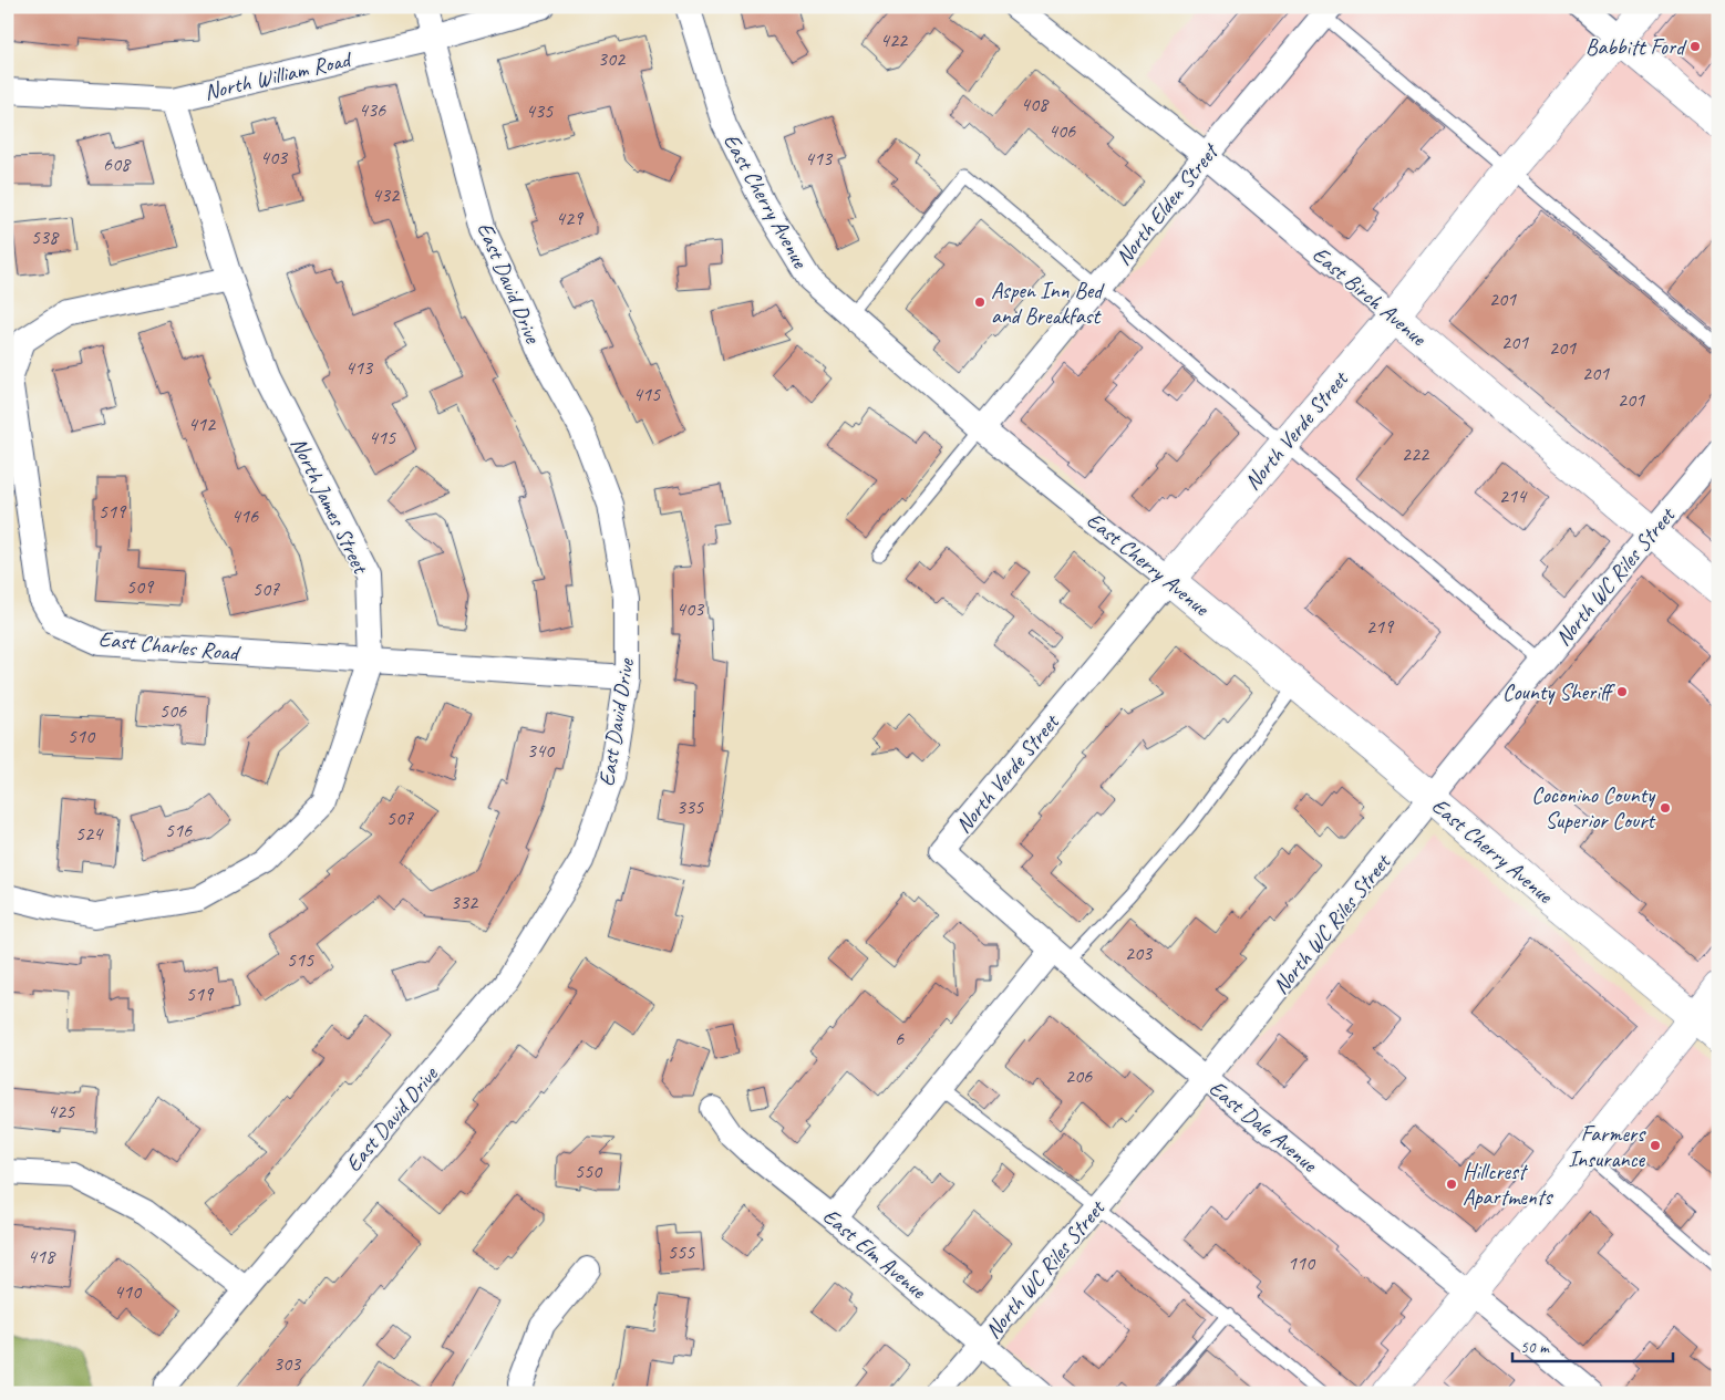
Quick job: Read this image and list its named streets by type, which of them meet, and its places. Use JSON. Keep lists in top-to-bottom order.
{
  "streets": {
    "street": [
      "North William Road",
      "East Cherry Avenue",
      "North Elden Street",
      "East David Drive",
      "East Birch Avenue",
      "North Verde Street",
      "North James Street",
      "North WC Riles Street",
      "East Charles Road",
      "East Dale Avenue",
      "East Elm Avenue"
    ]
  },
  "crossings": [
    ["North William Road", "East David Drive"],
    ["North William Road", "North James Street"],
    ["East Cherry Avenue", "North Elden Street"],
    ["East Cherry Avenue", "North Verde Street"],
    ["East Cherry Avenue", "North WC Riles Street"],
    ["North Elden Street", "East Birch Avenue"],
    ["East David Drive", "East Charles Road"],
    ["East Birch Avenue", "North Verde Street"],
    ["East Birch Avenue", "North WC Riles Street"],
    ["North Verde Street", "East Dale Avenue"],
    ["North James Street", "East Charles Road"],
    ["North WC Riles Street", "East Dale Avenue"],
    ["North WC Riles Street", "East Elm Avenue"]
  ],
  "places": [
    "Babbitt Ford",
    "Aspen Inn Bed and Breakfast",
    "County Sheriff",
    "Coconino County Superior Court",
    "Farmers Insurance",
    "Hillcrest Apartments"
  ],
  "house_numbers": [
    "422",
    "302",
    "408",
    "436",
    "435",
    "406",
    "403",
    "413",
    "608",
    "432",
    "429",
    "538",
    "201",
    "201",
    "201",
    "413",
    "201",
    "415",
    "201",
    "412",
    "415",
    "222",
    "214",
    "519",
    "416",
    "509",
    "507",
    "403",
    "219",
    "506",
    "510",
    "340",
    "335",
    "507",
    "516",
    "524",
    "332",
    "203",
    "515",
    "519",
    "6",
    "206",
    "425",
    "550",
    "555",
    "418",
    "110",
    "410",
    "303"
  ],
  "scale_bar": "50 m"
}
